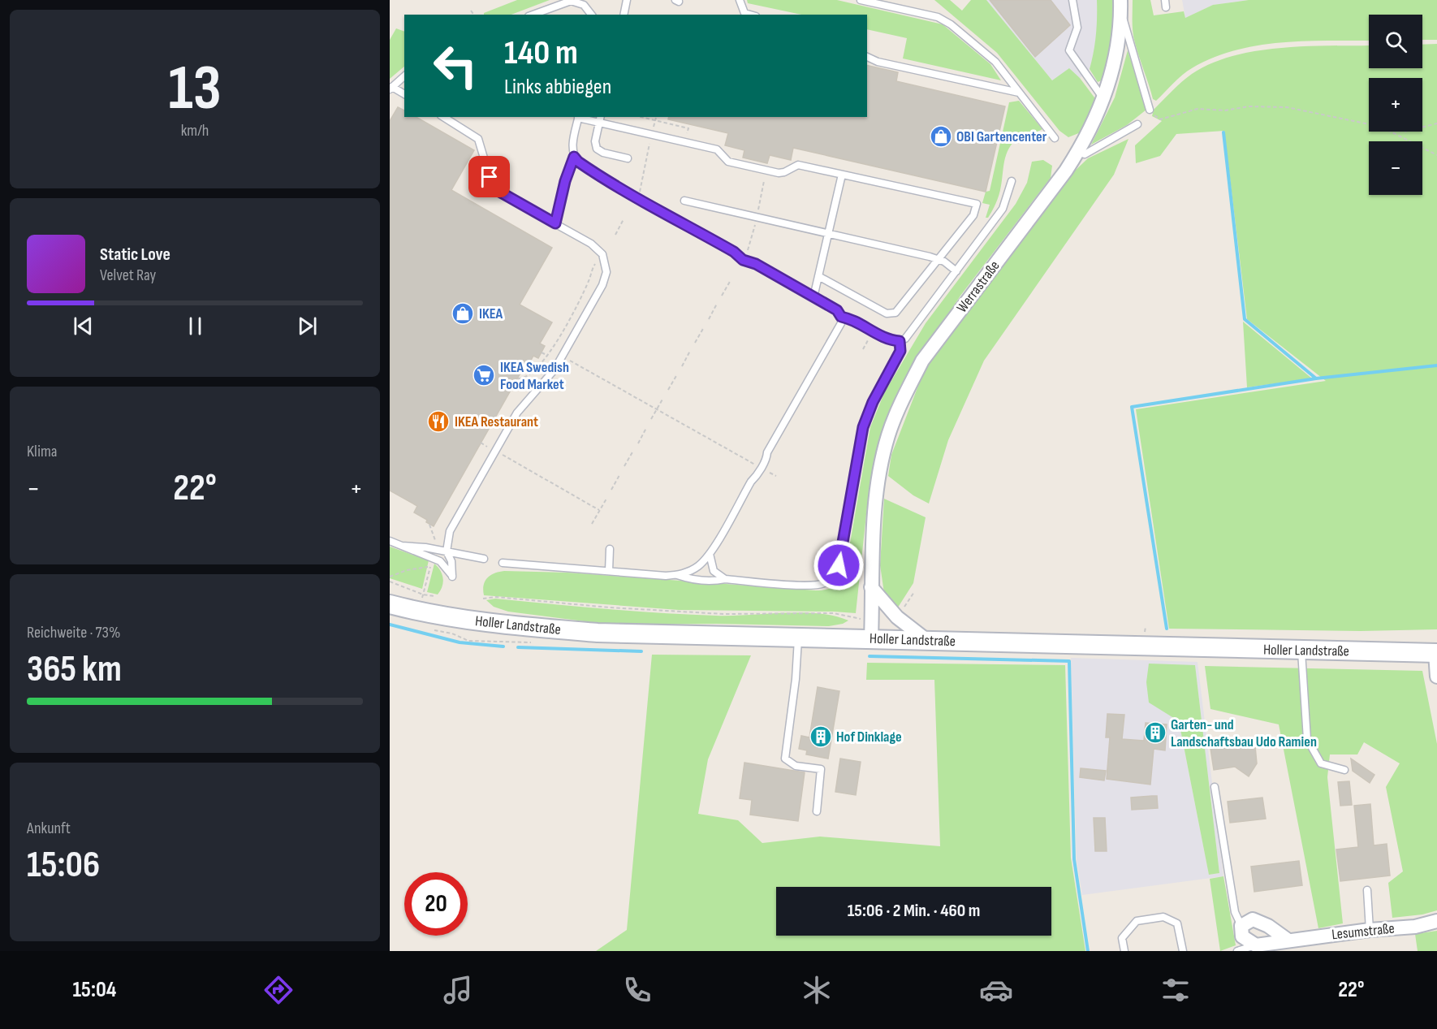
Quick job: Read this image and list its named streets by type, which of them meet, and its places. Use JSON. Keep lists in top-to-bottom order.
{
  "streets": {
    "main road": ["Holler Landstraße"],
    "street": ["Werrastraße", "Lesumstraße"]
  },
  "crossings": [
    ["Werrastraße", "Holler Landstraße"]
  ],
  "places": {
    "shop": ["OBI Gartencenter", "IKEA"],
    "supermarket": ["IKEA Swedish Food Market"],
    "restaurant": ["IKEA Restaurant"],
    "building": ["Garten- und Landschaftsbau Udo Ramien", "Hof Dinklage"]
  },
  "page": {
    "tile": [
      ["13", "km/h"],
      "Klima",
      ["Reichweite · 73%", "365 km"],
      ["Ankunft", "15:06"]
    ],
    "map_buttons": ["+", "−"],
    "turn": ["140 m", "Links abbiegen"],
    "song": ["Static Love", "Velvet Ray"],
    "heat": ["−", "22°", "+"],
    "limit": "20",
    "trip": "15:06 · 2 Min. · 460 m",
    "tabs": ["15:04", "22°"]
  }
}
